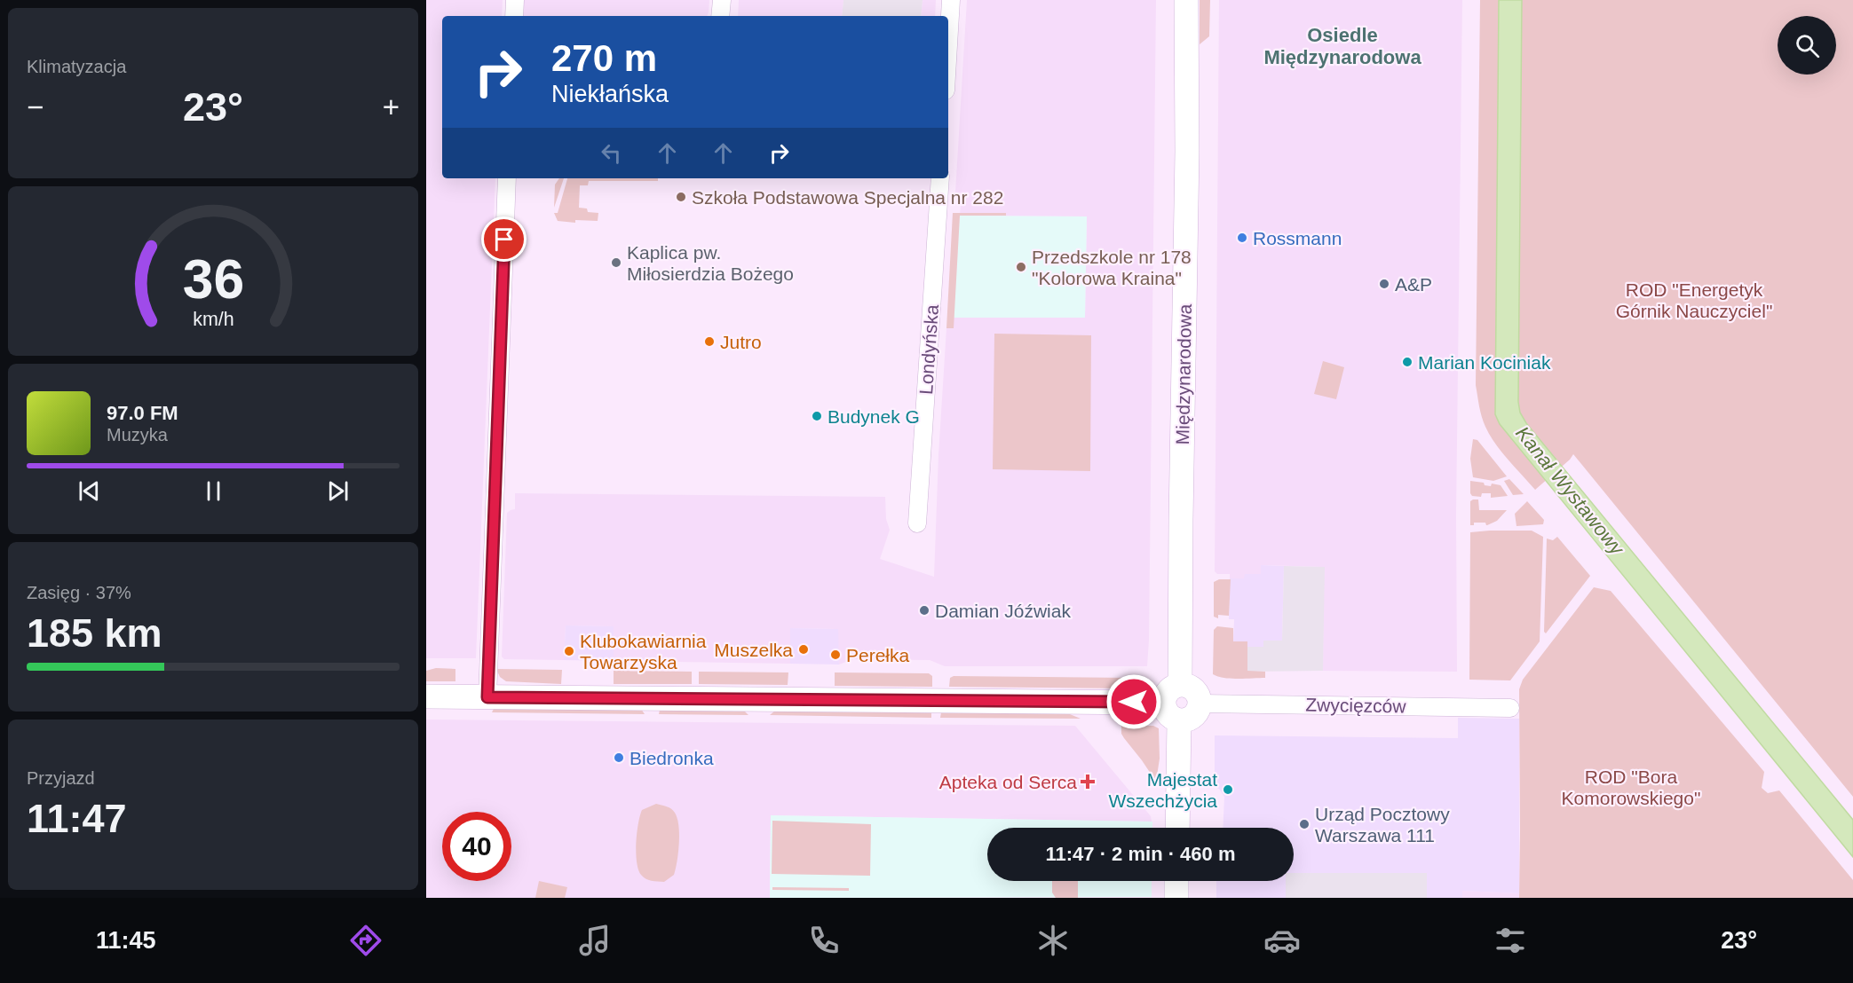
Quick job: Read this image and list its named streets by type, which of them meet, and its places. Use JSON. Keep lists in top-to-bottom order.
{
  "streets": {
    "street": ["Londyńska", "Międzynarodowa", "Zwycięzców"]
  },
  "crossings": [
    ["Międzynarodowa", "Zwycięzców"]
  ],
  "districts": ["Osiedle Międzynarodowa"],
  "water": ["Kanał Wystawowy"],
  "parks": ["ROD \"Energetyk Górnik Nauczyciel\"", "ROD \"Bora Komorowskiego\""],
  "places": {
    "other": [
      "Szkoła Podstawowa Specjalna nr 282",
      "Rossmann",
      "Kaplica pw. Miłosierdzia Bożego",
      "Przedszkole nr 178 \"Kolorowa Kraina\"",
      "A&P",
      "Jutro",
      "Marian Kociniak",
      "Budynek G",
      "Damian Jóźwiak",
      "Muszelka",
      "Klubokawiarnia Towarzyska",
      "Perełka",
      "Biedronka",
      "Majestat Wszechżycia",
      "Urząd Pocztowy Warszawa 111"
    ],
    "health": ["Apteka od Serca"]
  },
  "page": {
    "tile": [
      "Klimatyzacja",
      ["Zasięg · 37%", "185 km"],
      ["Przyjazd", "11:47"]
    ],
    "turn": ["270 m", "Niekłańska"],
    "heat": ["−", "23°", "+"],
    "song": ["97.0 FM", "Muzyka"],
    "limit": "40",
    "trip": "11:47 · 2 min · 460 m",
    "tabs": ["11:45", "23°"],
    "gauge": ["36", "km/h"]
  }
}
